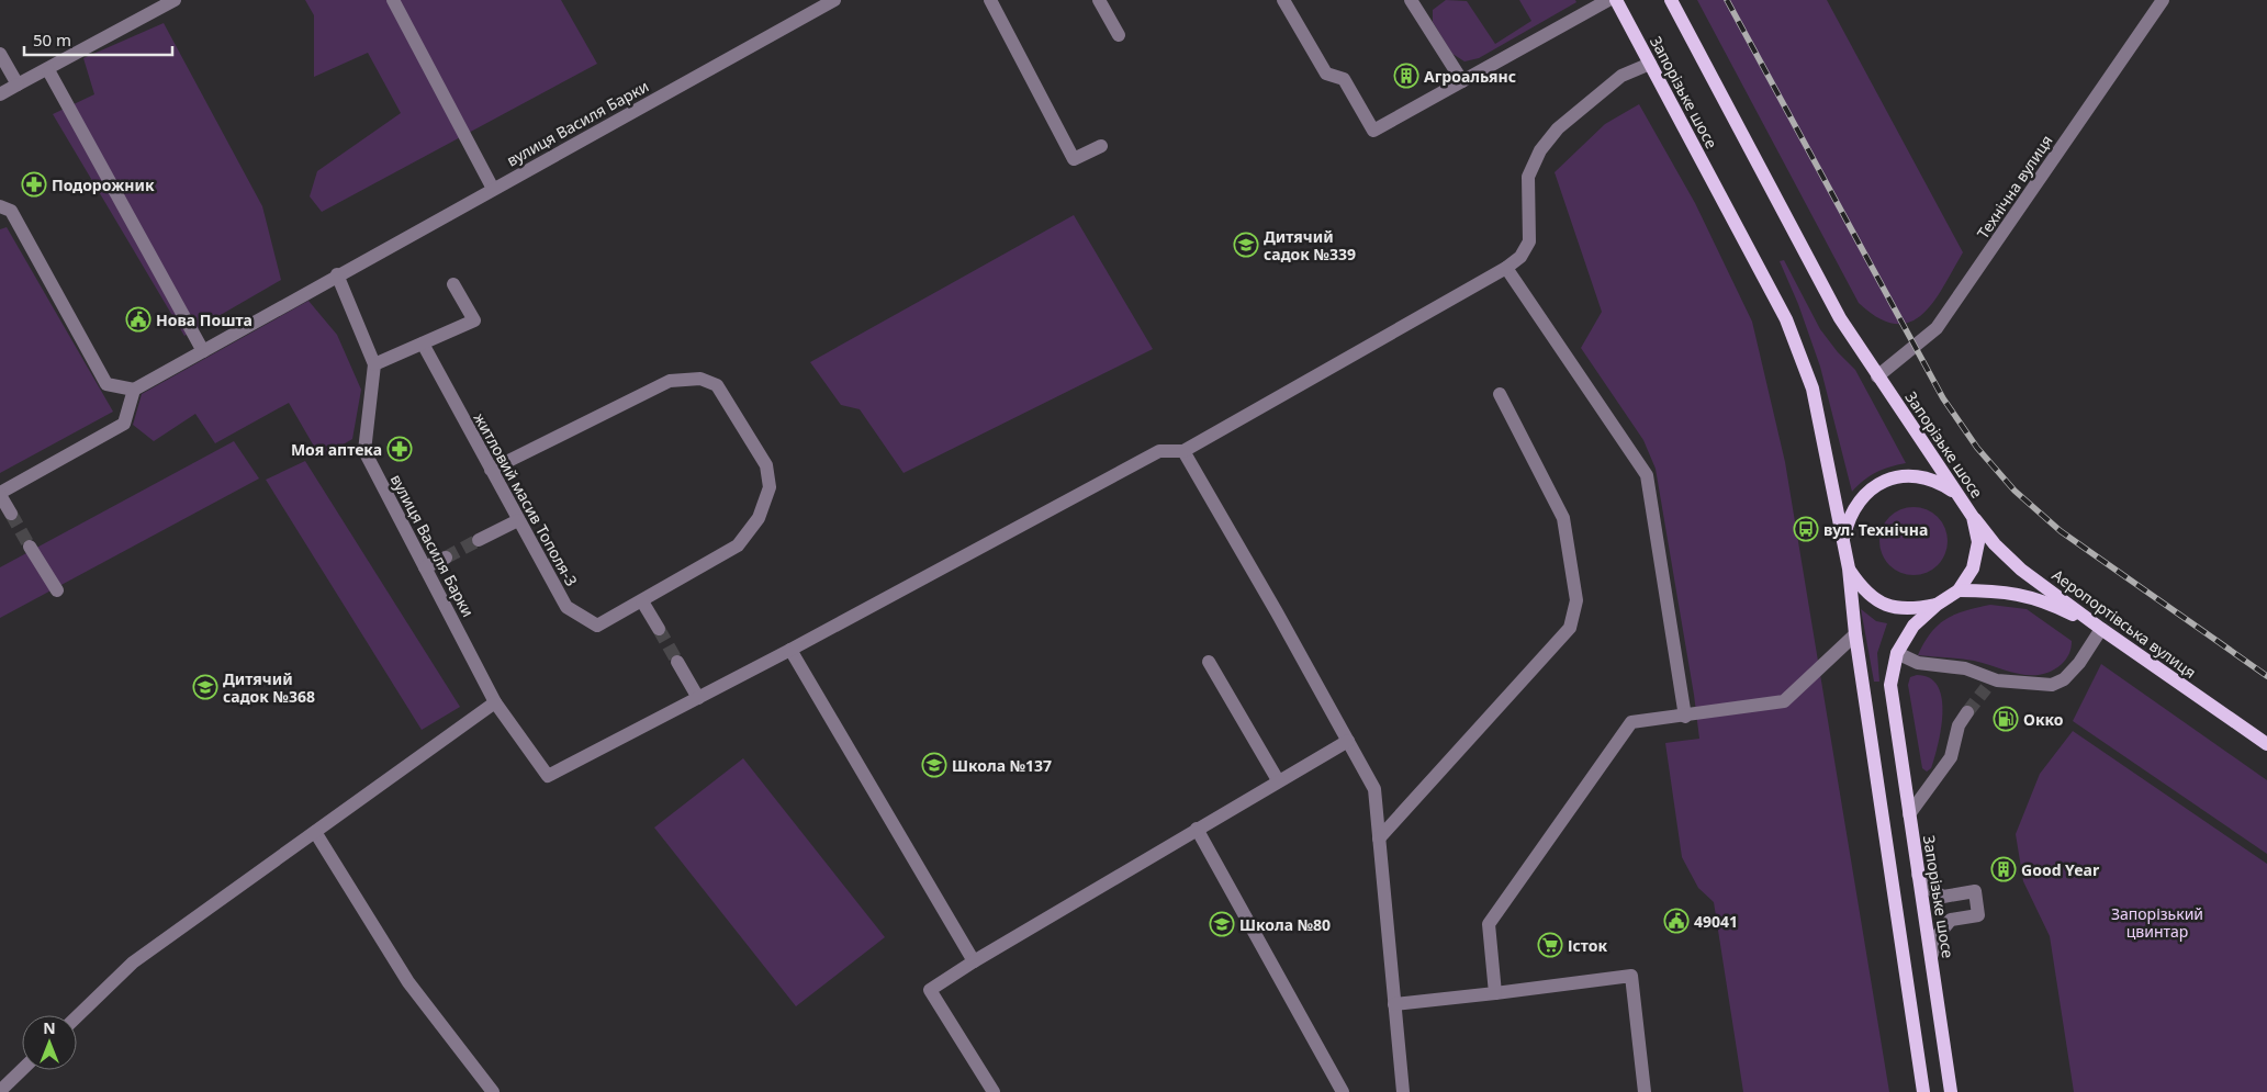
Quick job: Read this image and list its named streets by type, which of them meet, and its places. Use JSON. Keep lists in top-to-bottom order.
{
  "streets": {
    "main road": ["Запорізьке шосе", "Аеропортівська вулиця"],
    "street": ["вулиця Василя Барки", "Технічна вулиця", "житловий масив Тополя-3"]
  },
  "crossings": [
    ["Запорізьке шосе", "Технічна вулиця"],
    ["Запорізьке шосе", "Аеропортівська вулиця"]
  ],
  "parks": ["Запорізький цвинтар"],
  "places": {
    "building": ["Агроальянс", "Good Year"],
    "pharmacy": ["Подорожник", "Моя аптека"],
    "school or university": [
      "Дитячий садок №339",
      "Дитячий садок №368",
      "Школа №137",
      "Школа №80"
    ],
    "public building": ["Нова Пошта", "49041"],
    "bus stop": ["вул. Технічна"],
    "fuel station": ["Окко"],
    "supermarket": ["Істок"]
  },
  "scale_bar": "50 m",
  "north": "top"
}
